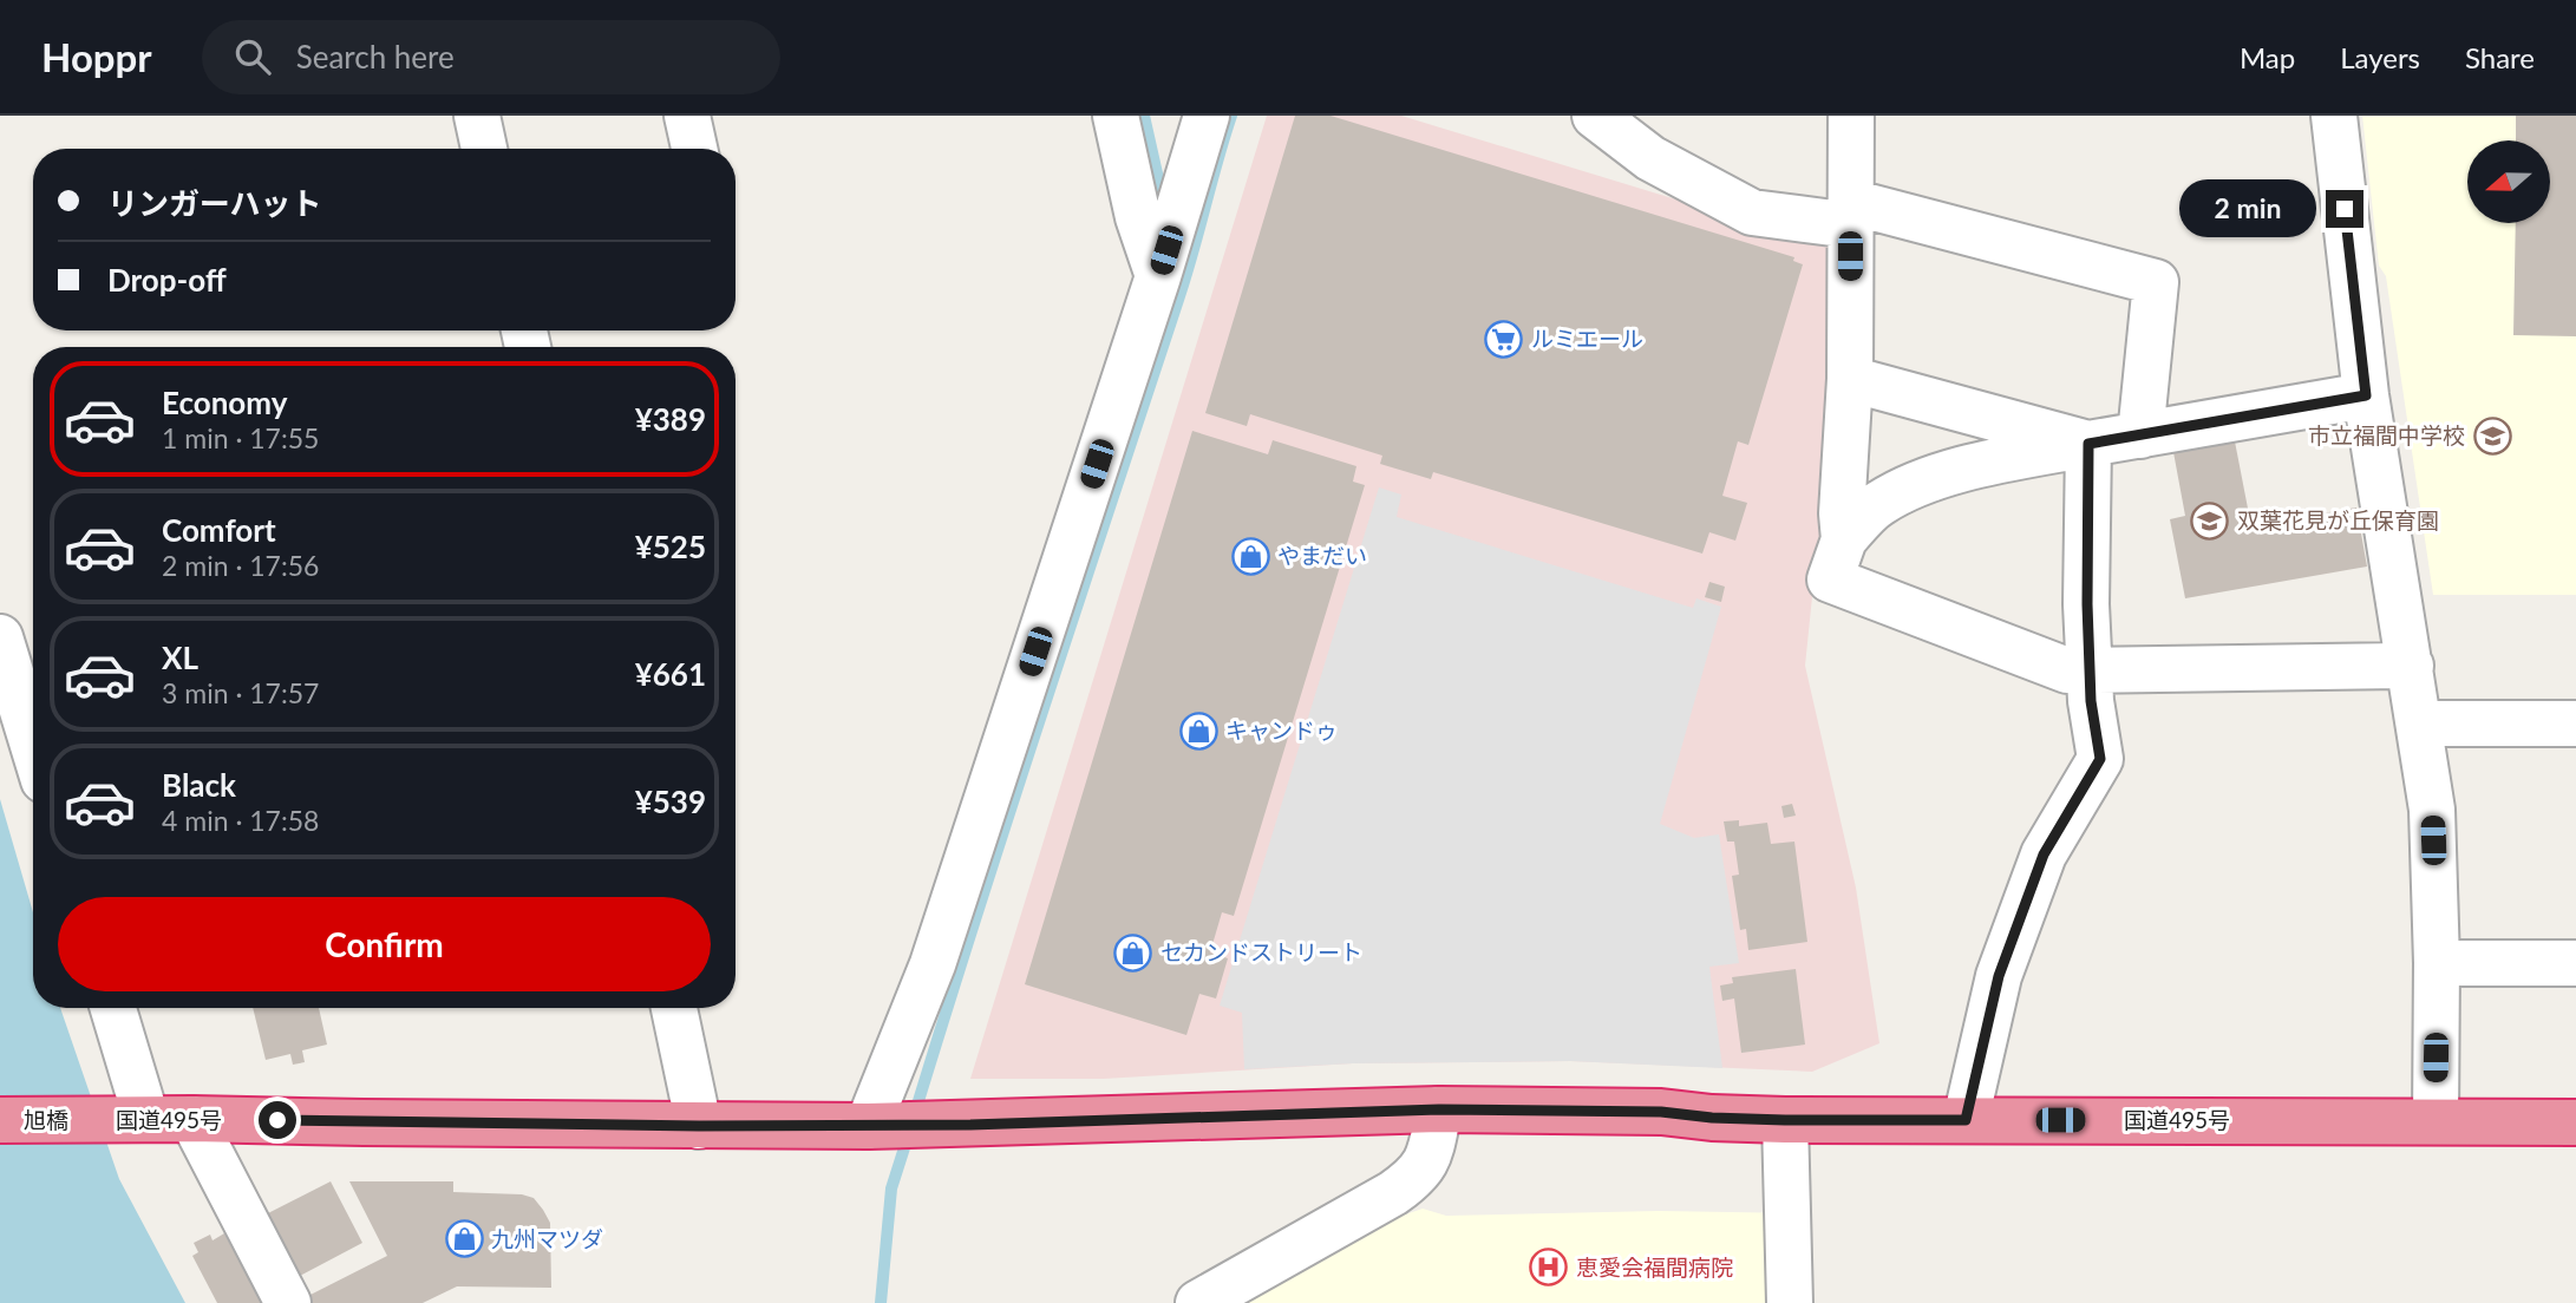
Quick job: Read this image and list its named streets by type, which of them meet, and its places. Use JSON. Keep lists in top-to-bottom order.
{
  "streets": {
    "highway": ["旭橋", "国道495号"]
  },
  "crossings": [
    ["旭橋", "国道495号"]
  ],
  "places": {
    "supermarket": ["ルミエール"],
    "school or university": ["市立福間中学校", "双葉花見が丘保育園"],
    "shop": [
      "やまだい",
      "キャンドゥ",
      "セカンドストリート",
      "九州マツダ"
    ],
    "hospital": ["恵愛会福間病院"]
  },
  "north": "left",
  "page": {
    "header": "Hoppr",
    "search": "Search here",
    "nav": ["Map", "Layers", "Share"],
    "banner": ["リンガーハット", "Drop-off"],
    "bubble": "2 min",
    "list": [
      {
        "name": "Economy",
        "note": "1 min · 17:55",
        "value": "¥389"
      },
      {
        "name": "Comfort",
        "note": "2 min · 17:56",
        "value": "¥525"
      },
      {
        "name": "XL",
        "note": "3 min · 17:57",
        "value": "¥661"
      },
      {
        "name": "Black",
        "note": "4 min · 17:58",
        "value": "¥539"
      }
    ],
    "buttons": "Confirm"
  }
}
